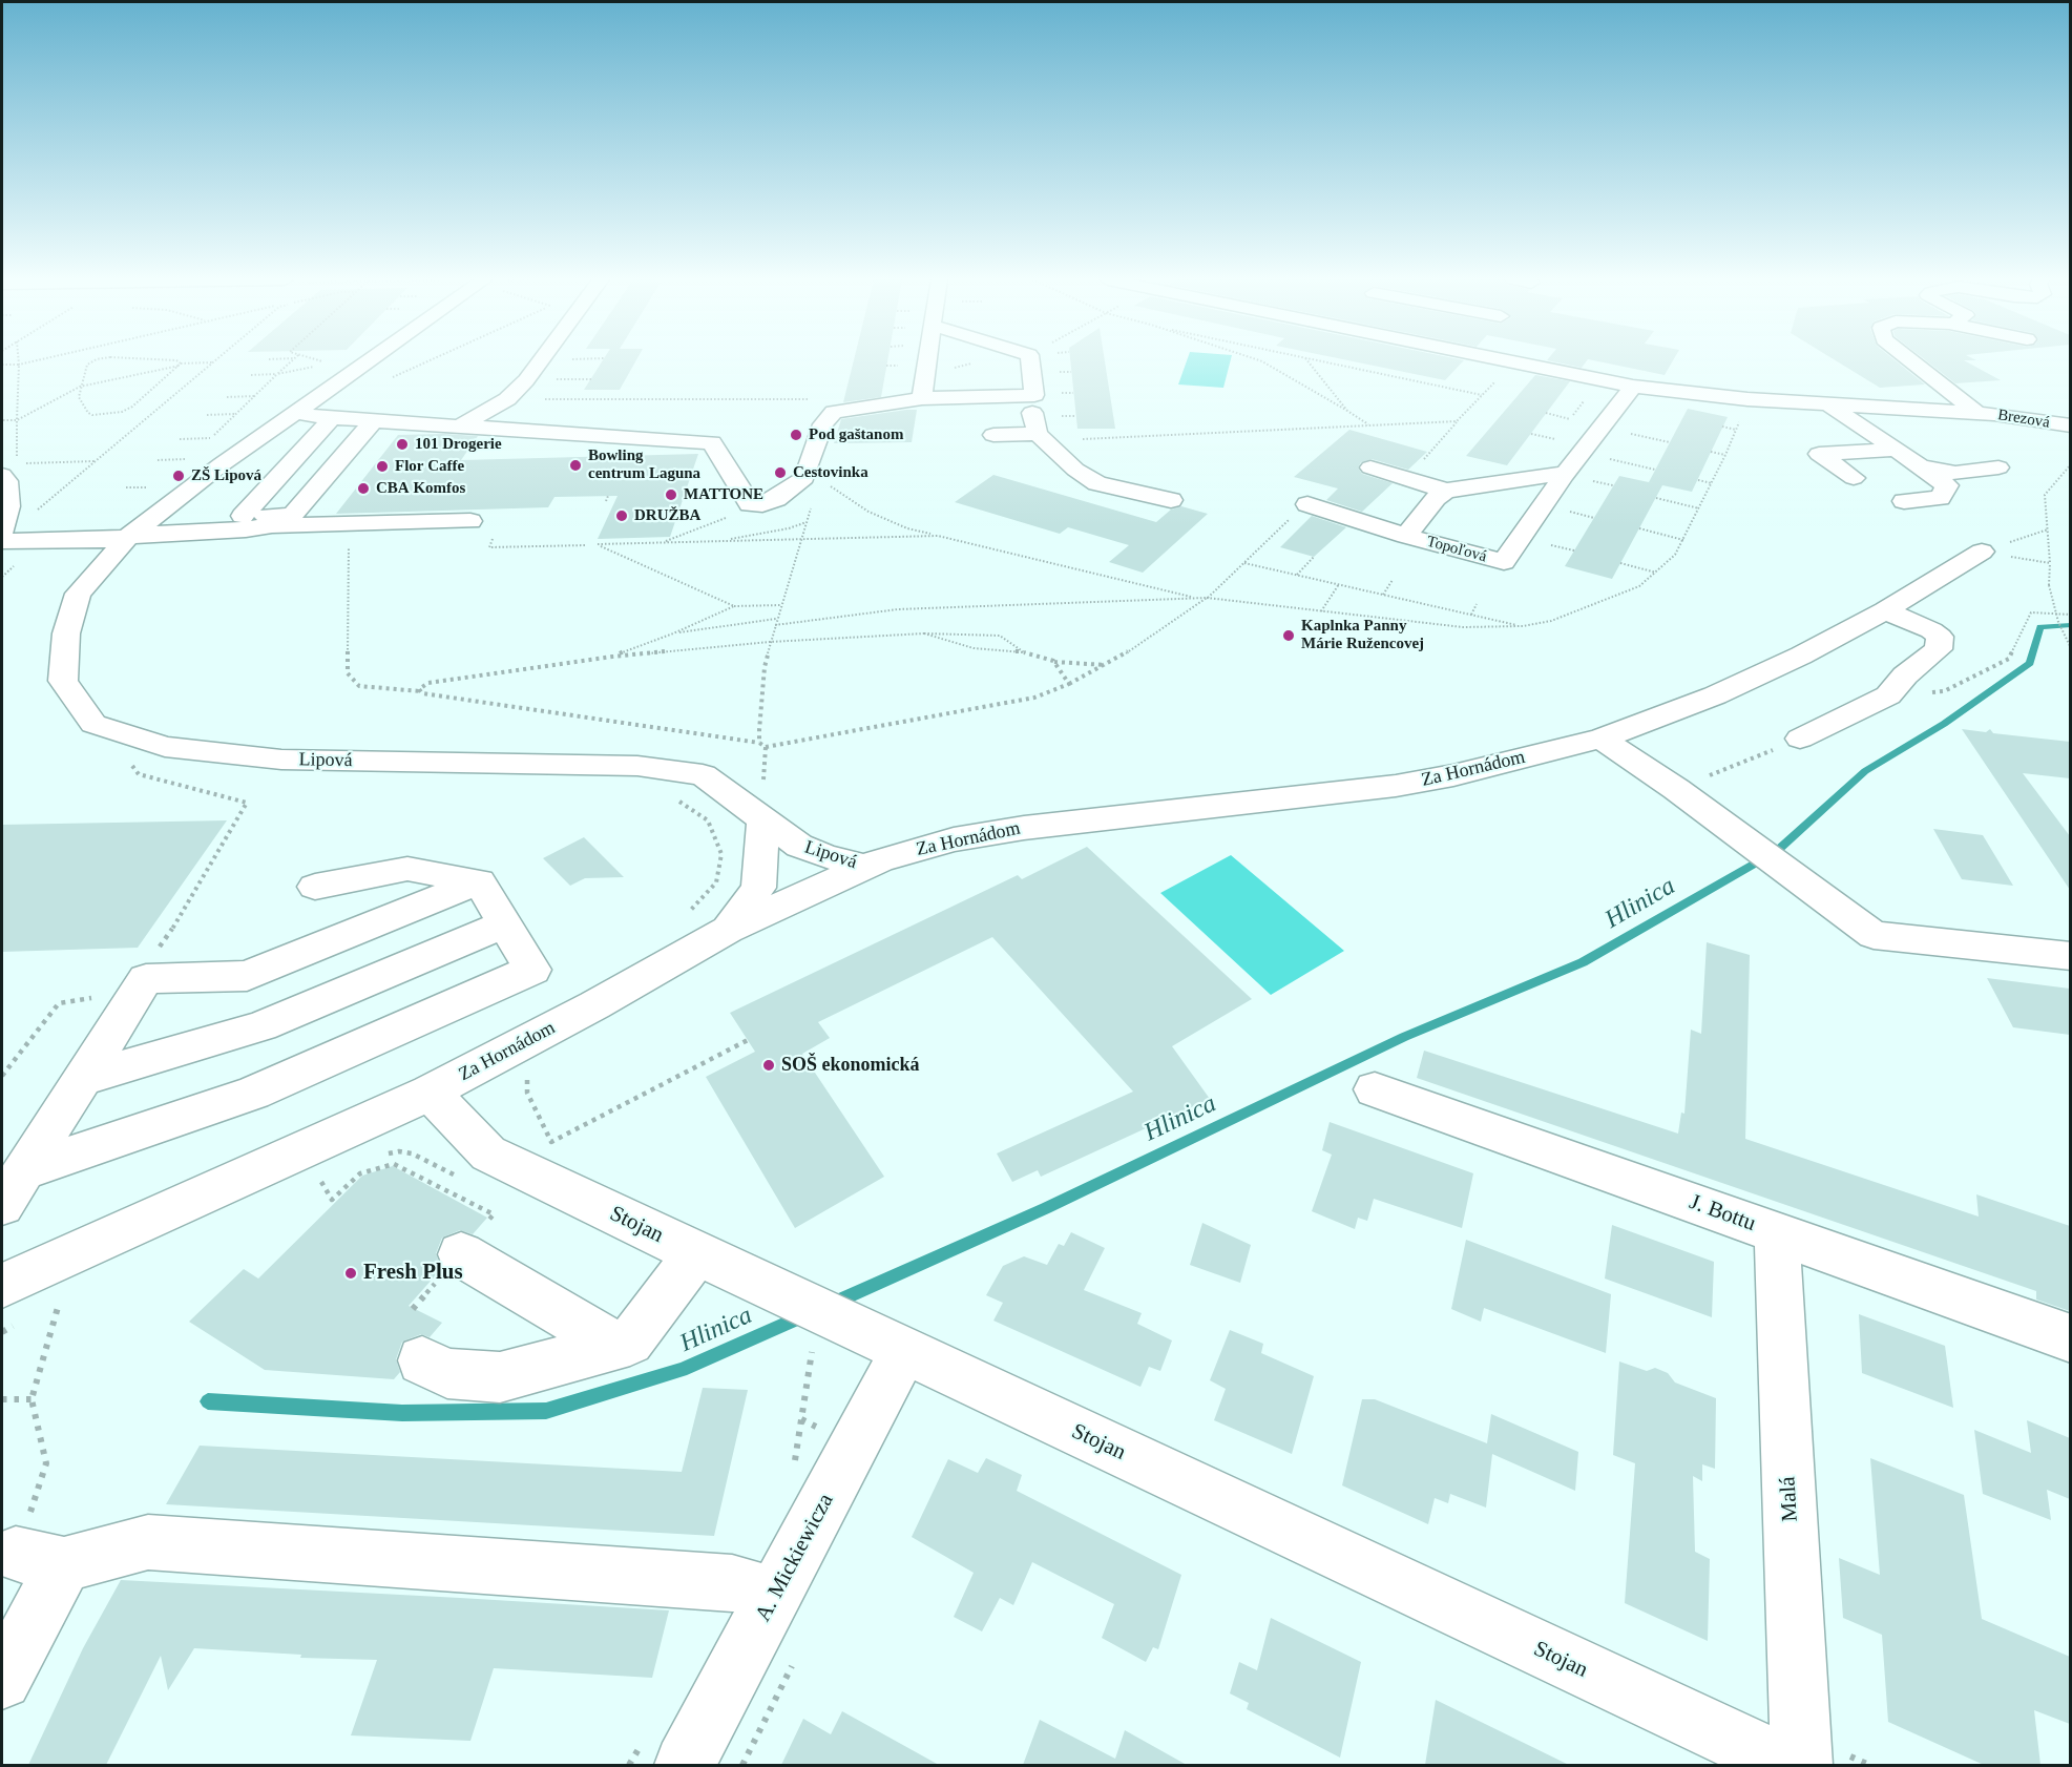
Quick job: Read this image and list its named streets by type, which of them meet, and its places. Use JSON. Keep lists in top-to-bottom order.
{
  "streets": {
    "street": [
      "Brezová",
      "Topoľová",
      "Lipová",
      "Za Hornádom",
      "J. Bottu",
      "Stojan",
      "Malá",
      "A. Mickiewicza"
    ]
  },
  "crossings": [
    ["Brezová", "Topoľová"],
    ["Lipová", "Za Hornádom"],
    ["Za Hornádom", "Stojan"],
    ["J. Bottu", "Malá"],
    ["Stojan", "A. Mickiewicza"]
  ],
  "water": ["Hlinica"],
  "places": [
    "Pod gaštanom",
    "101 Drogerie",
    "Bowling centrum Laguna",
    "Flor Caffe",
    "Cestovinka",
    "ZŠ Lipová",
    "CBA Komfos",
    "MATTONE",
    "DRUŽBA",
    "Kaplnka Panny Márie Ružencovej",
    "SOŠ ekonomická",
    "Fresh Plus"
  ]
}
